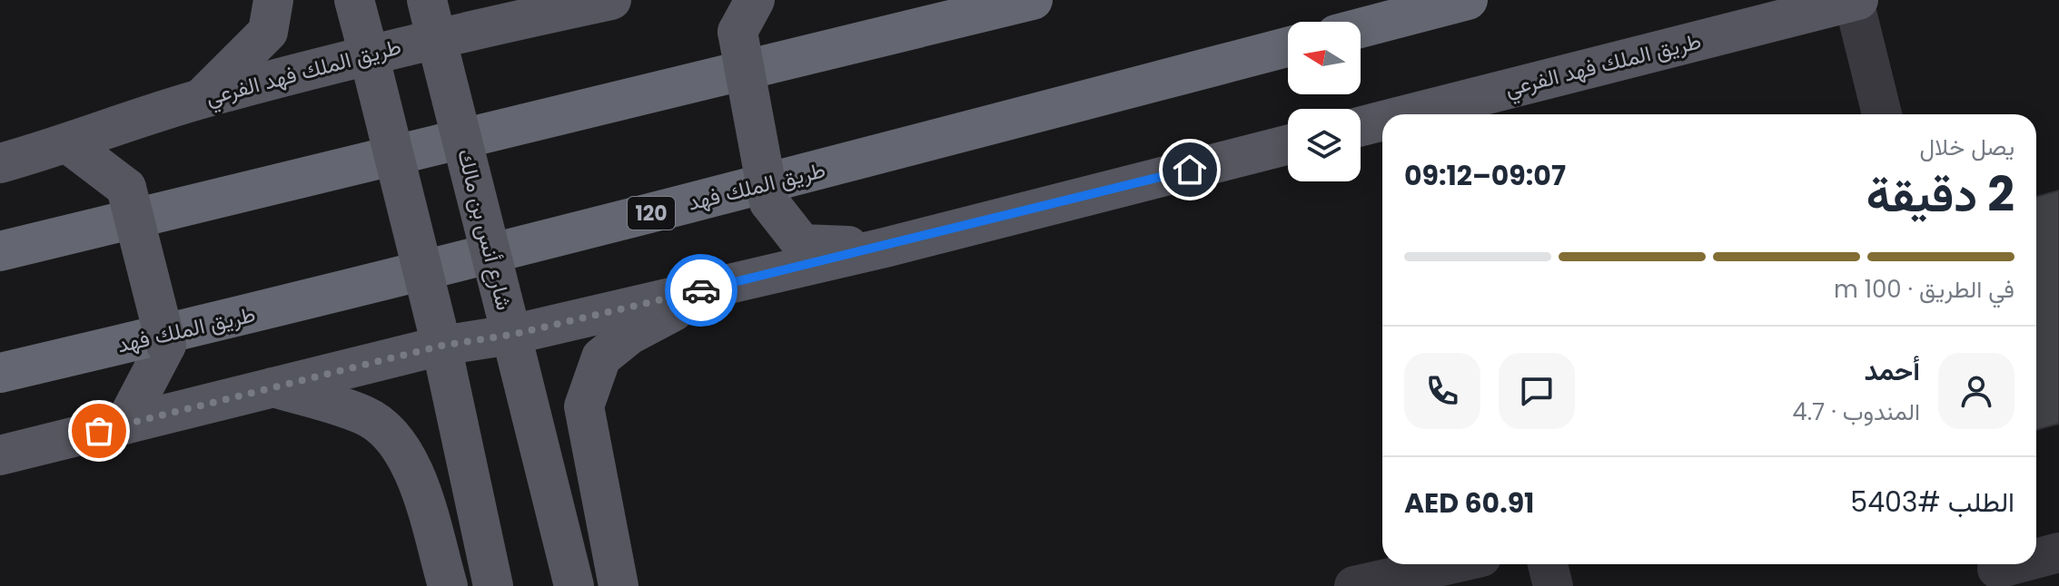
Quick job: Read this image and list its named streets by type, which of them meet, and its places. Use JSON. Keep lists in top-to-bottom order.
{
  "streets": {
    "highway": ["طريق الملك فهد", "120"],
    "main road": ["طريق الملك فهد الفرعي", "شارع أنس بن مالك"]
  },
  "crossings": [
    ["طريق الملك فهد الفرعي", "شارع أنس بن مالك"]
  ],
  "north": "left",
  "page": {
    "heading": ["2 دقيقة", "يصل خلال", "09:07–09:12"],
    "panel": [
      "أحمد",
      "المندوب · 4.7",
      "الطلب #5403",
      "AED 60.91"
    ],
    "bar": "في الطريق · 100 m"
  }
}
